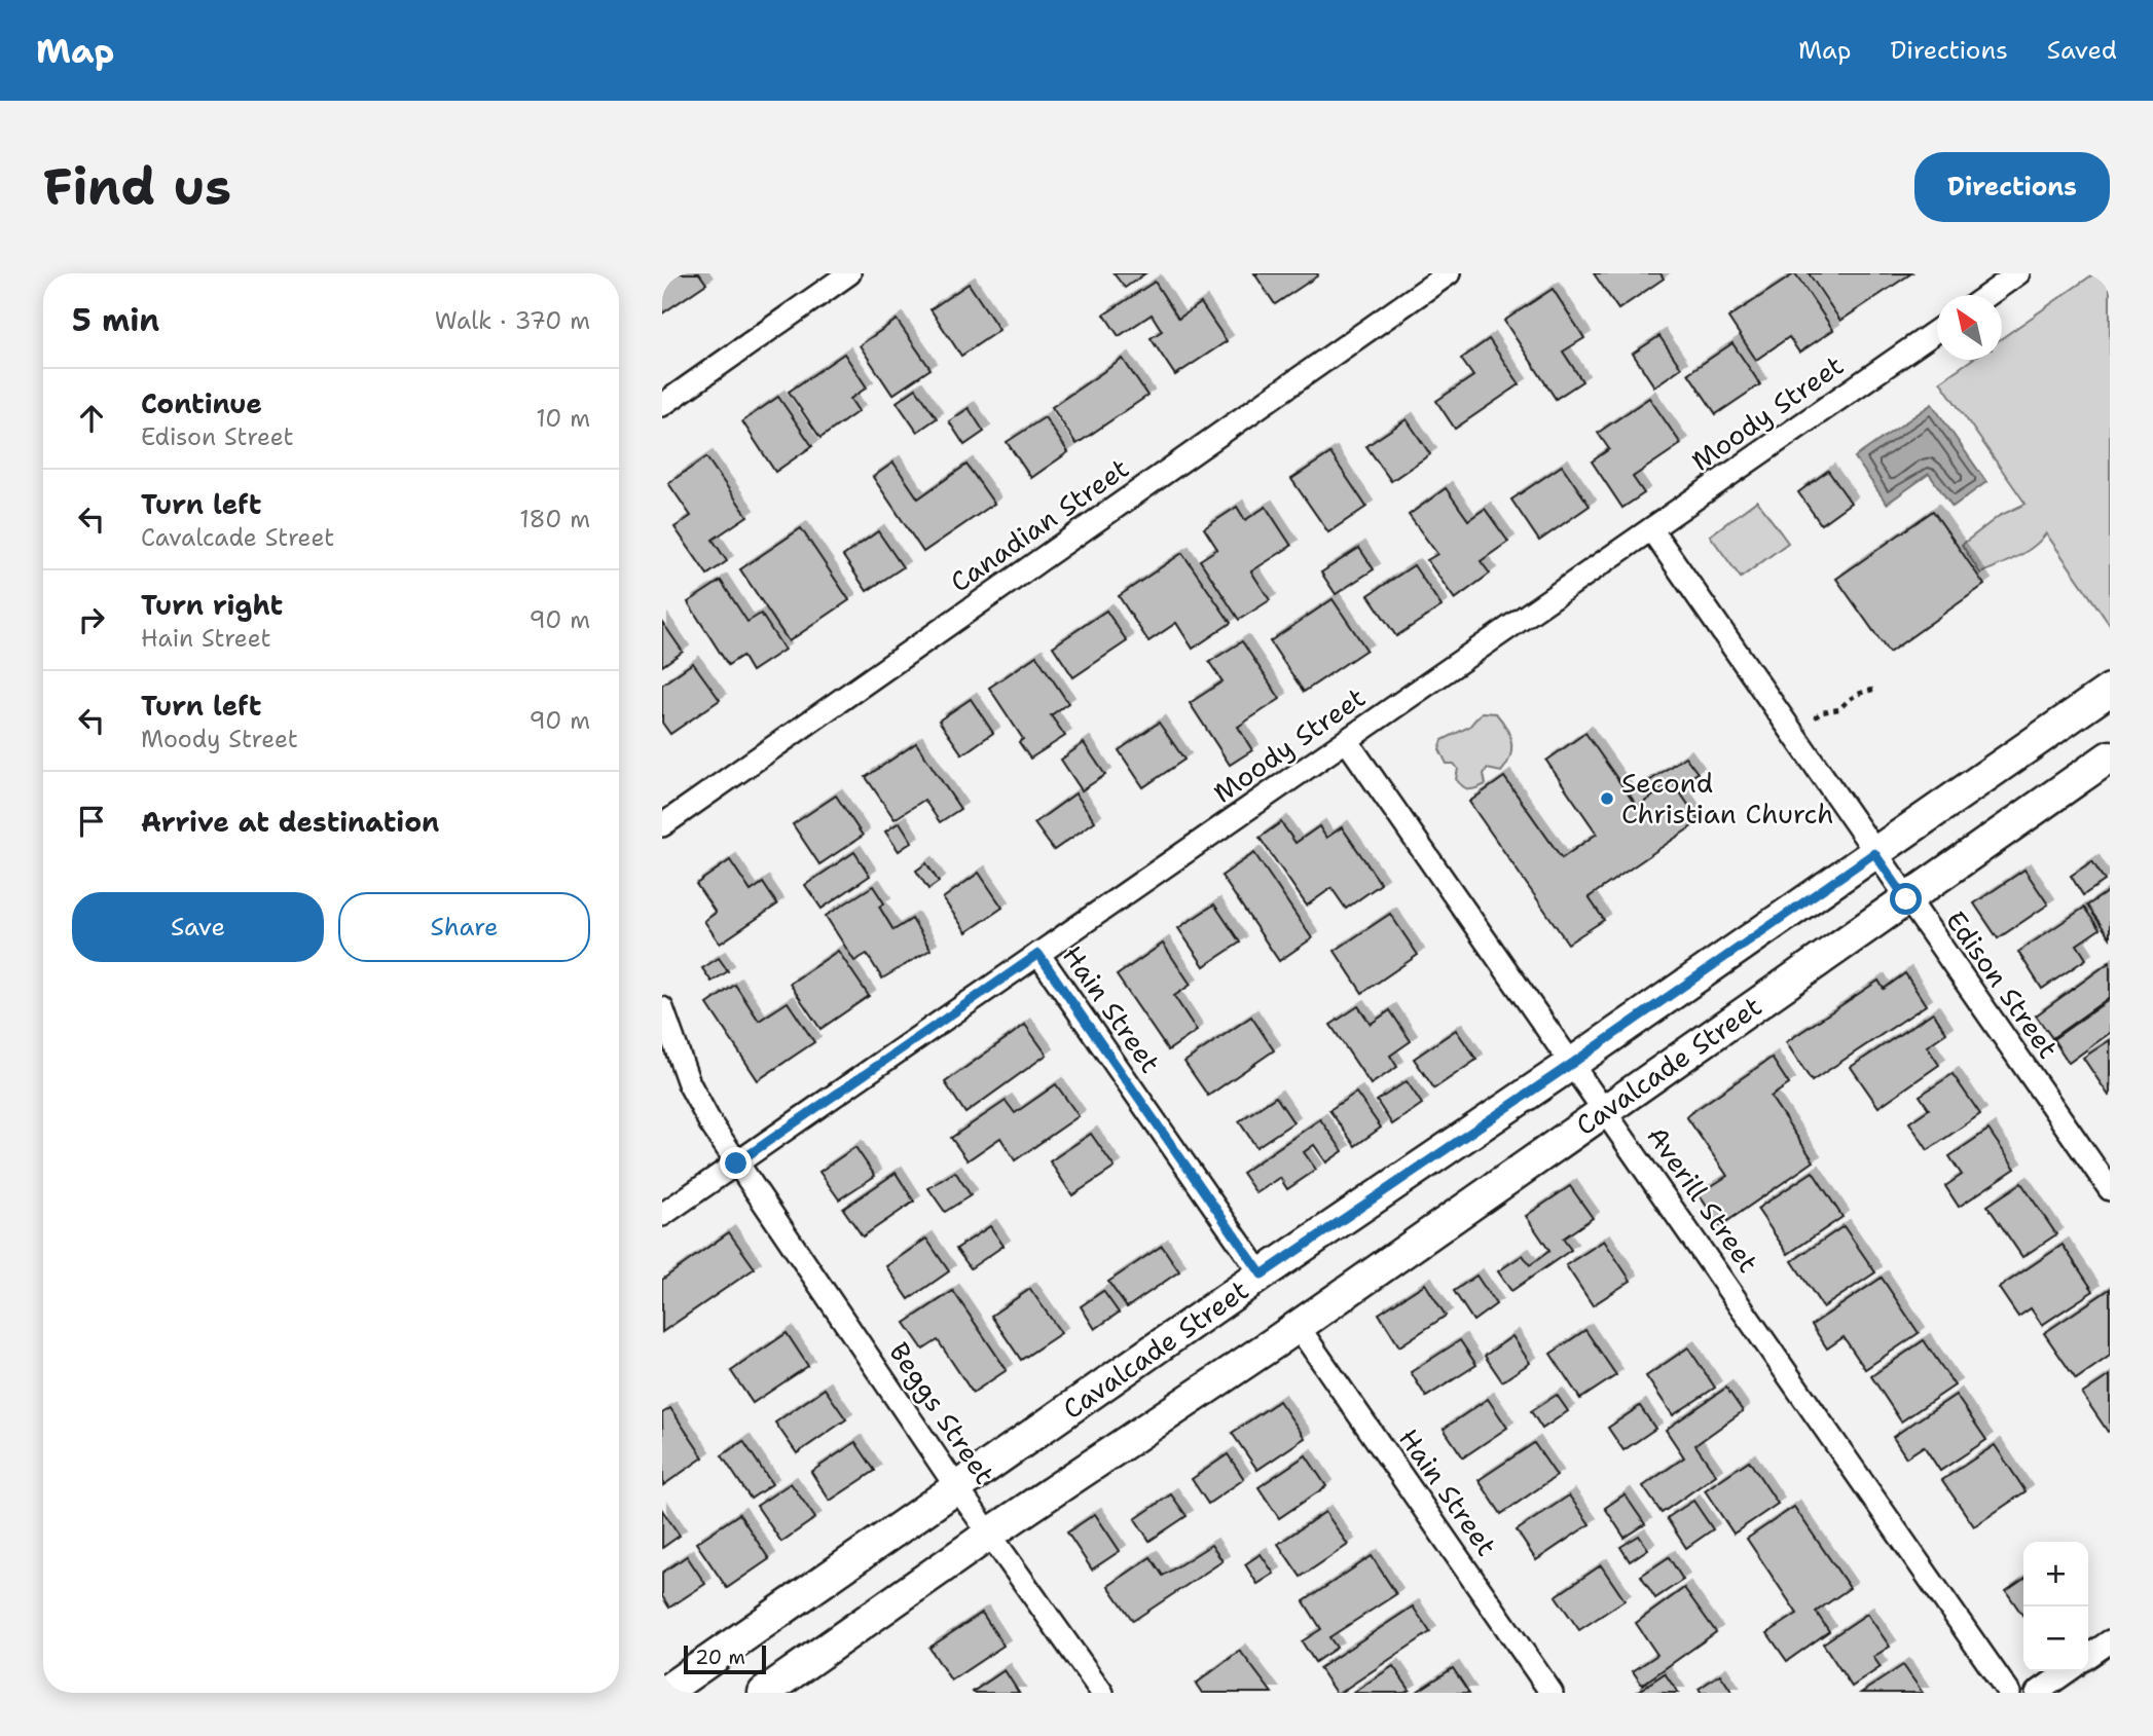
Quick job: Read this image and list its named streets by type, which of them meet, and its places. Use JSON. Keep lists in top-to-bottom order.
{
  "streets": {
    "main road": ["Cavalcade Street"],
    "street": [
      "Moody Street",
      "Canadian Street",
      "Edison Street",
      "Hain Street",
      "Averill Street",
      "Beggs Street"
    ]
  },
  "crossings": [
    ["Moody Street", "Edison Street"],
    ["Moody Street", "Hain Street"],
    ["Moody Street", "Averill Street"],
    ["Moody Street", "Beggs Street"],
    ["Edison Street", "Cavalcade Street"],
    ["Hain Street", "Cavalcade Street"],
    ["Cavalcade Street", "Averill Street"],
    ["Cavalcade Street", "Beggs Street"]
  ],
  "places": ["Second Christian Church"],
  "scale_bar": "20 m",
  "north": "top left",
  "page": {
    "header": "Map",
    "nav": ["Map", "Directions", "Saved"],
    "buttons": [
      "Directions",
      ["Save", "Share"]
    ],
    "title": "Find us",
    "heading": ["5 min", "Walk · 370 m"],
    "list": [
      ["Continue", "Edison Street", "10 m"],
      ["Turn left", "Cavalcade Street", "180 m"],
      ["Turn right", "Hain Street", "90 m"],
      ["Turn left", "Moody Street", "90 m"],
      "Arrive at destination"
    ],
    "map_buttons": ["+", "−"],
    "scale": "20 m"
  }
}
